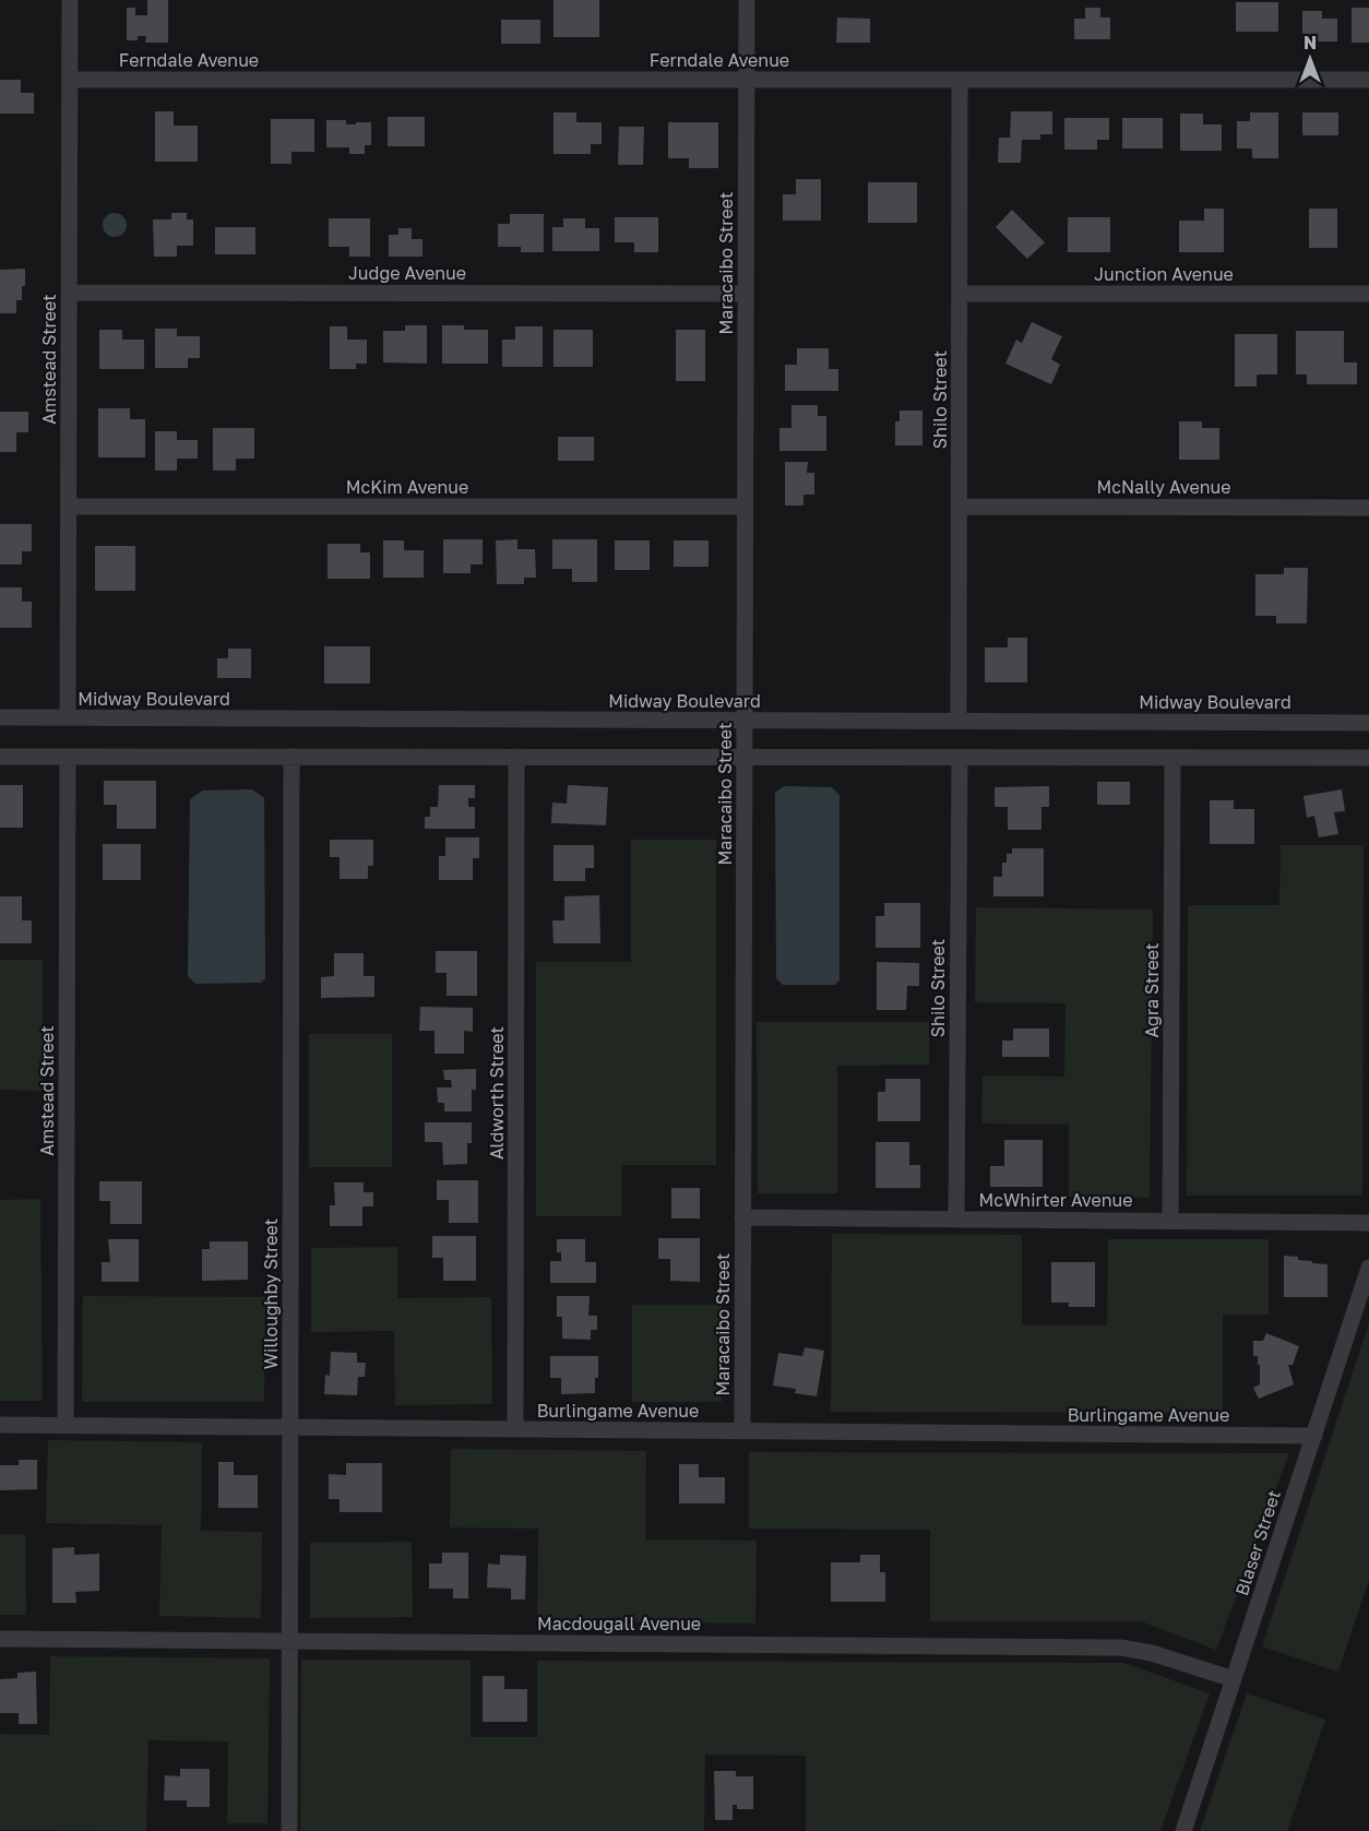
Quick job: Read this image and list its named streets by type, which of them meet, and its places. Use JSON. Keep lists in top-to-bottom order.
{
  "streets": {
    "street": [
      "Ferndale Avenue",
      "Maracaibo Street",
      "Judge Avenue",
      "Junction Avenue",
      "Amstead Street",
      "Shilo Street",
      "McKim Avenue",
      "McNally Avenue",
      "Midway Boulevard",
      "Agra Street",
      "Aldworth Street",
      "McWhirter Avenue",
      "Willoughby Street",
      "Burlingame Avenue",
      "Blaser Street",
      "Macdougall Avenue"
    ]
  },
  "crossings": [
    ["Ferndale Avenue", "Maracaibo Street"],
    ["Ferndale Avenue", "Amstead Street"],
    ["Ferndale Avenue", "Shilo Street"],
    ["Maracaibo Street", "Judge Avenue"],
    ["Maracaibo Street", "McKim Avenue"],
    ["Maracaibo Street", "Midway Boulevard"],
    ["Maracaibo Street", "McWhirter Avenue"],
    ["Maracaibo Street", "Burlingame Avenue"],
    ["Judge Avenue", "Amstead Street"],
    ["Junction Avenue", "Shilo Street"],
    ["Amstead Street", "McKim Avenue"],
    ["Amstead Street", "Midway Boulevard"],
    ["Amstead Street", "Burlingame Avenue"],
    ["Shilo Street", "McNally Avenue"],
    ["Shilo Street", "Midway Boulevard"],
    ["Shilo Street", "McWhirter Avenue"],
    ["Agra Street", "McWhirter Avenue"],
    ["Aldworth Street", "Burlingame Avenue"],
    ["Willoughby Street", "Burlingame Avenue"],
    ["Willoughby Street", "Macdougall Avenue"],
    ["Burlingame Avenue", "Blaser Street"],
    ["Blaser Street", "Macdougall Avenue"]
  ],
  "north": "top"
}
